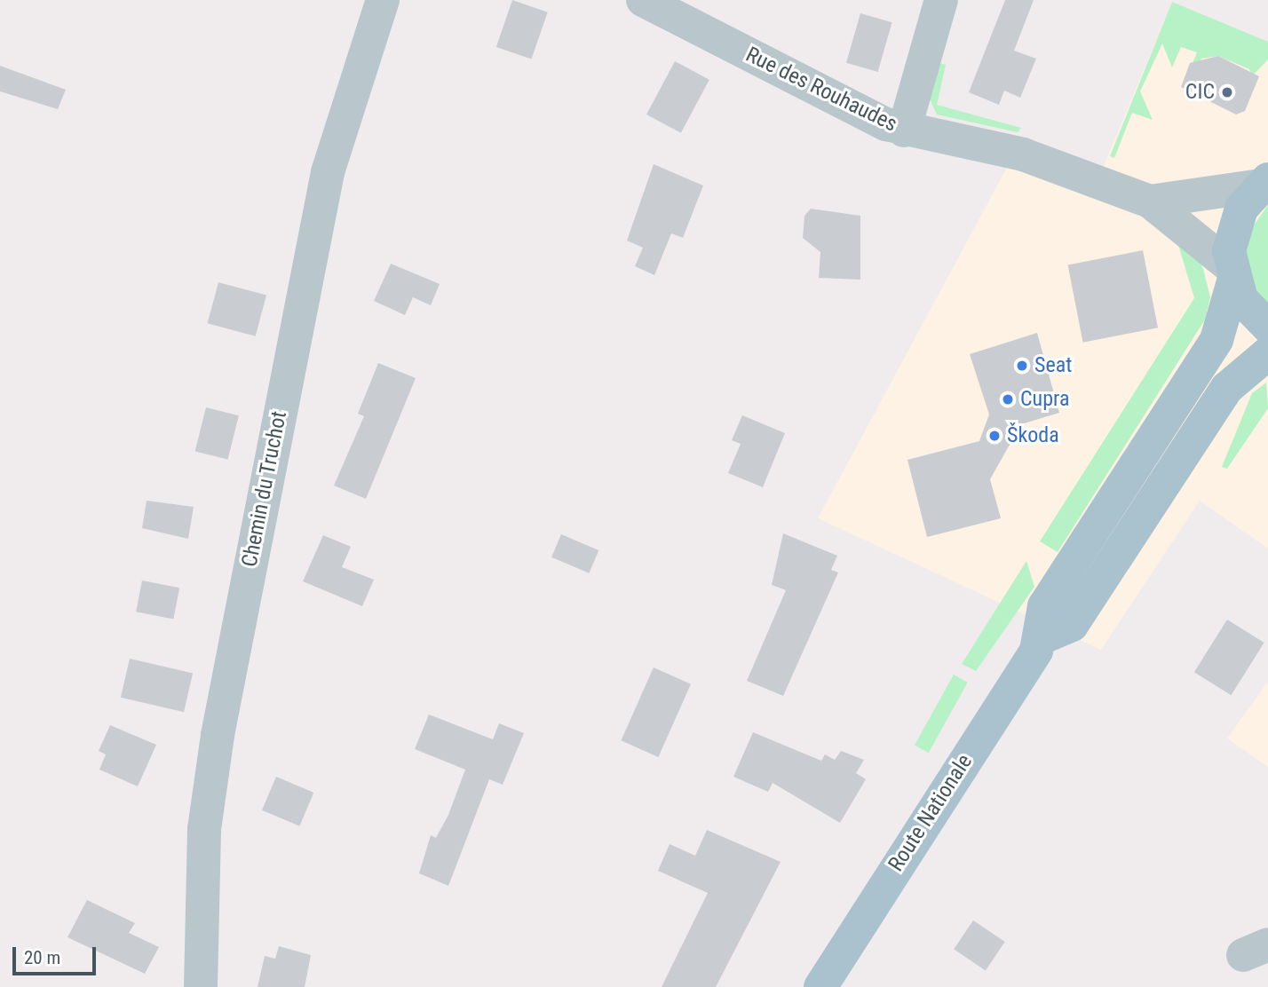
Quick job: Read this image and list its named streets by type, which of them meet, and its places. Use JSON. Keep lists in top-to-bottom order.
{
  "streets": {
    "main road": ["Route Nationale"],
    "street": ["Rue des Rouhaudes", "Chemin du Truchot"]
  },
  "crossings": [
    ["Rue des Rouhaudes", "Route Nationale"]
  ],
  "places": [
    "CIC",
    "Seat",
    "Cupra",
    "Škoda"
  ],
  "scale_bar": "20 m"
}
